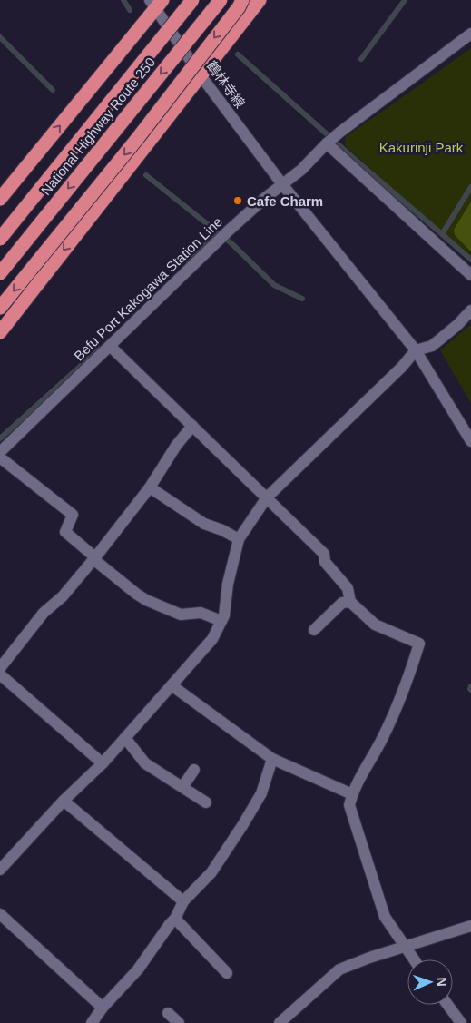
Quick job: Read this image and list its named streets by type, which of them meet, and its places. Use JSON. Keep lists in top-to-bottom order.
{
  "streets": {
    "highway": ["National Highway Route 250"],
    "street": ["鶴林寺線", "Befu Port Kakogawa Station Line"]
  },
  "crossings": [
    ["鶴林寺線", "Befu Port Kakogawa Station Line"]
  ],
  "parks": ["Kakurinji Park"],
  "places": ["Cafe Charm"],
  "north": "right"
}
